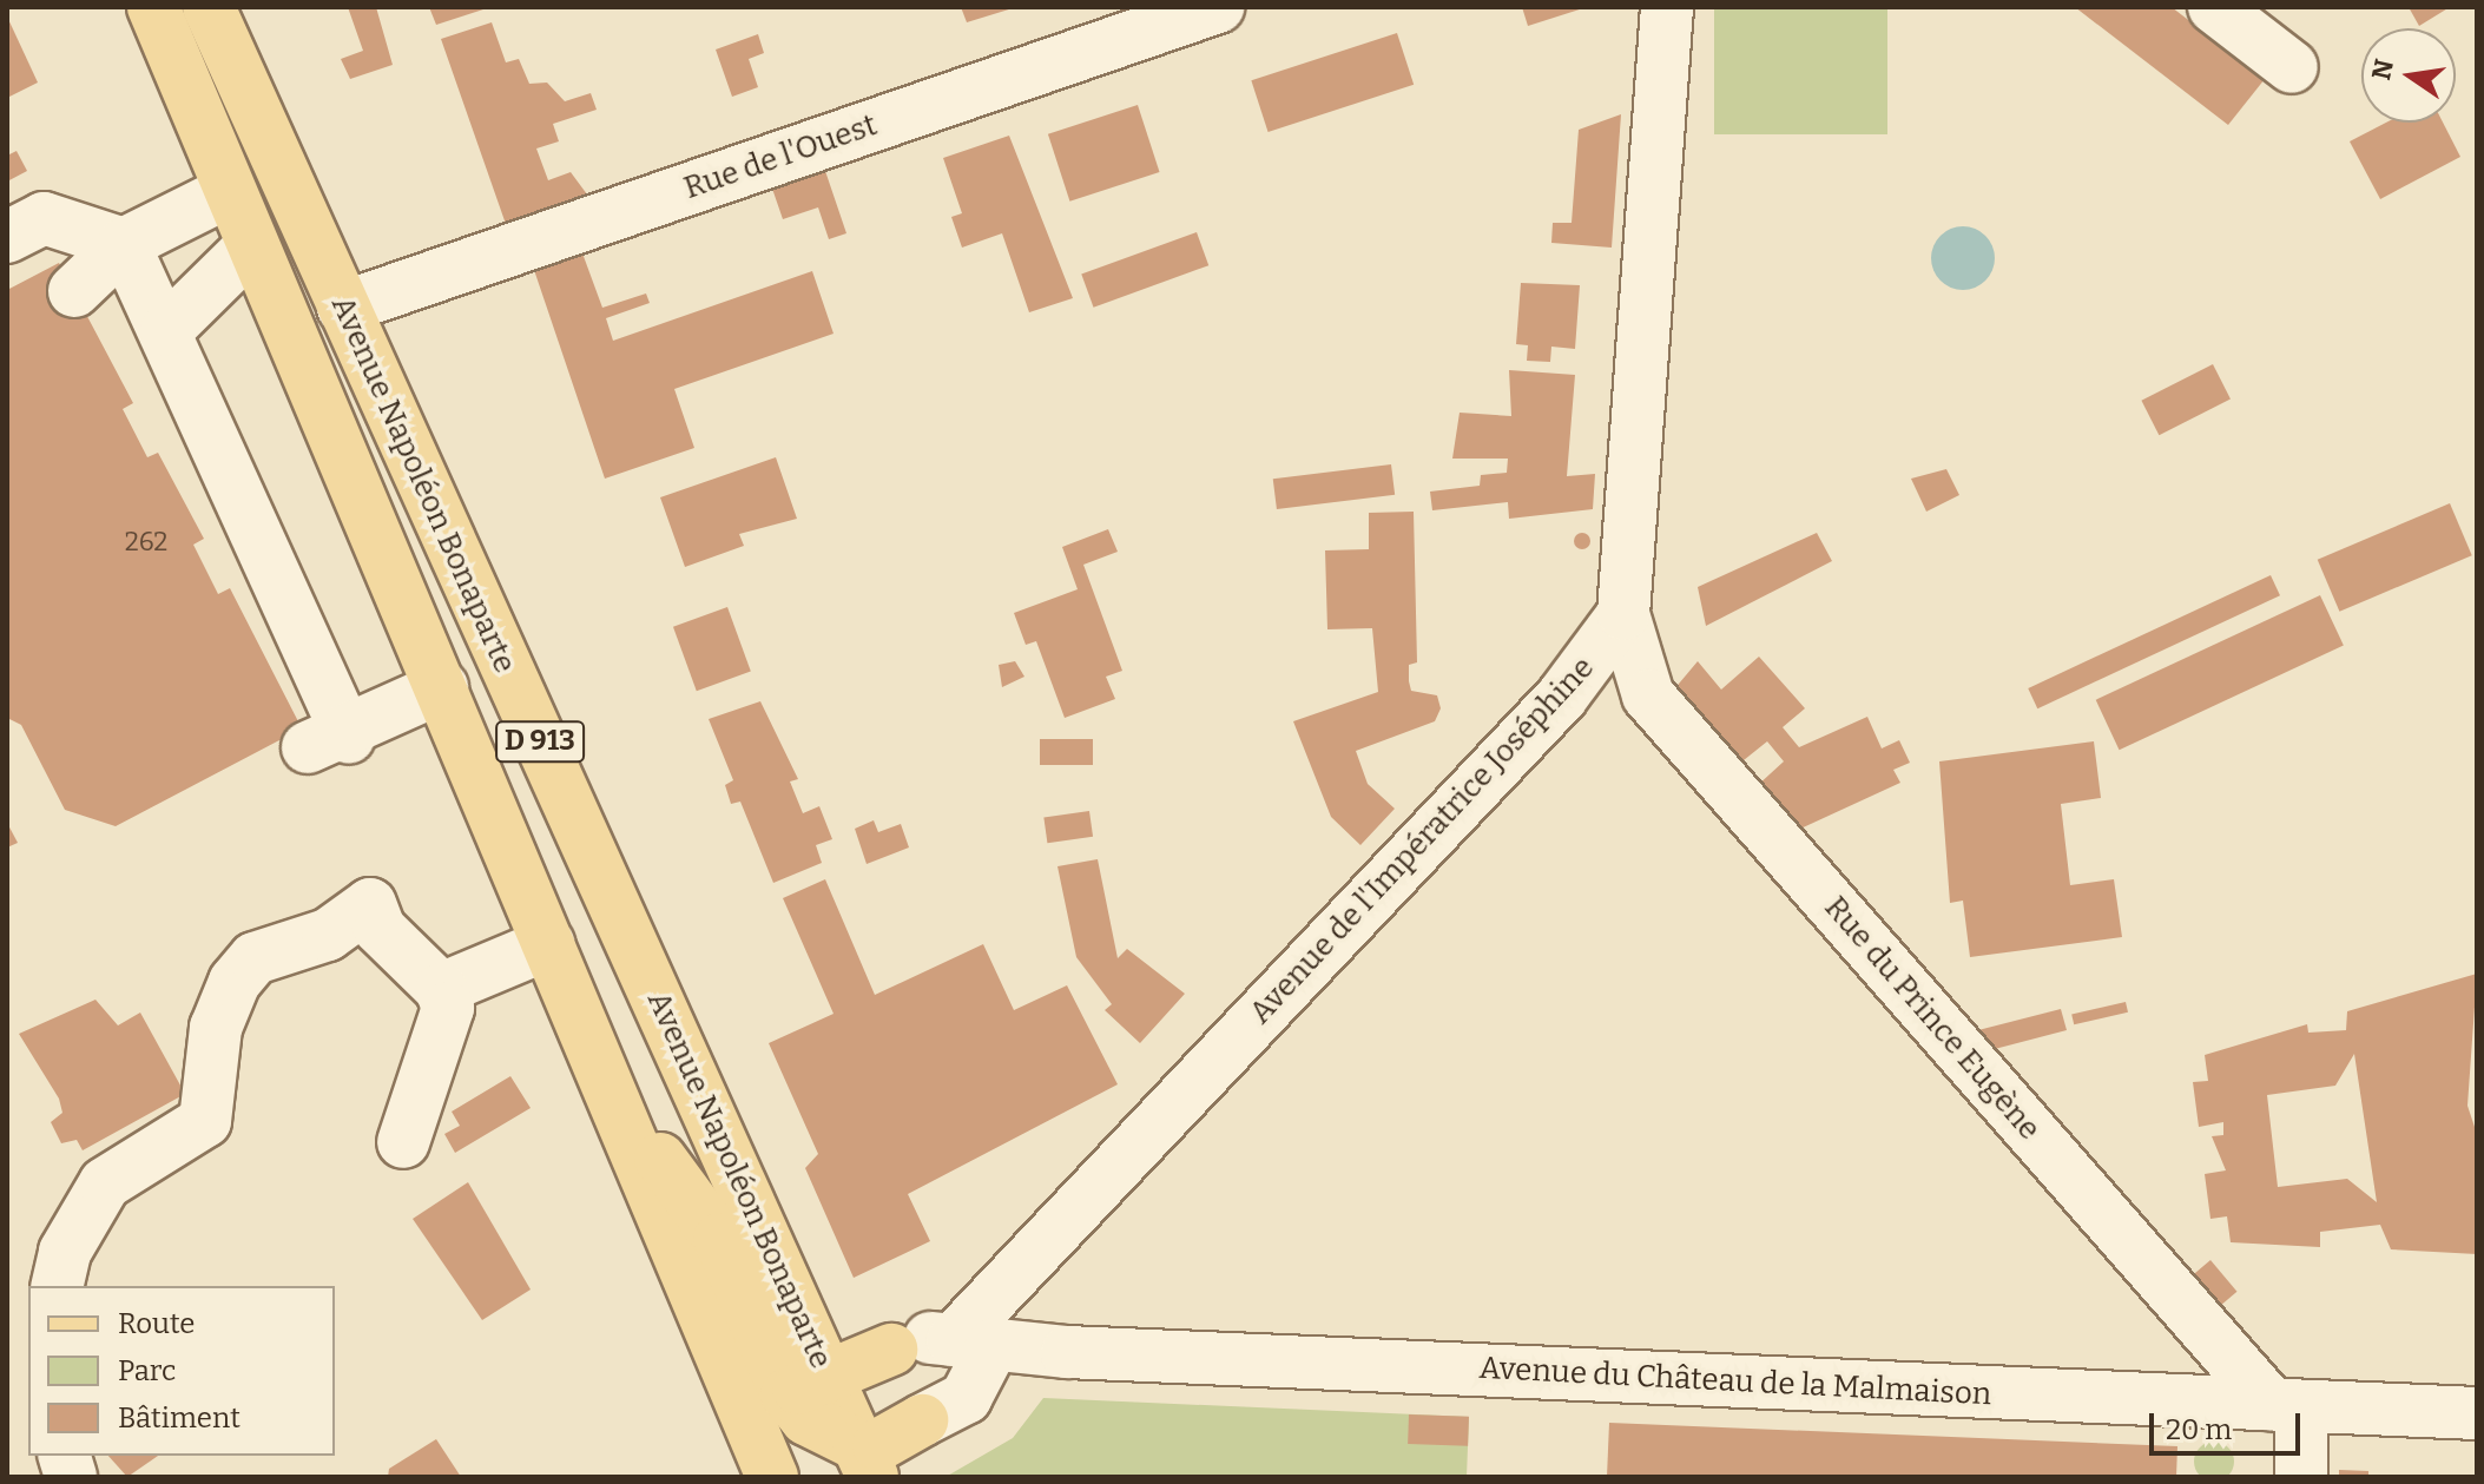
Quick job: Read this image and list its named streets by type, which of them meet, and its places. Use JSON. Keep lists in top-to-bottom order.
{
  "streets": {
    "main road": ["Avenue Napoléon Bonaparte", "D 913"],
    "street": [
      "Rue de l'Ouest",
      "Avenue de l'Impératrice Joséphine",
      "Rue du Prince Eugène",
      "Avenue du Château de la Malmaison"
    ]
  },
  "crossings": [
    ["Rue de l'Ouest", "Avenue Napoléon Bonaparte"],
    ["Avenue de l'Impératrice Joséphine", "Rue du Prince Eugène"],
    ["Avenue de l'Impératrice Joséphine", "Avenue du Château de la Malmaison"],
    ["Rue du Prince Eugène", "Avenue du Château de la Malmaison"]
  ],
  "house_numbers": ["262"],
  "legend": ["Route", "Parc", "Bâtiment"],
  "scale_bar": "20 m",
  "north": "left"
}
